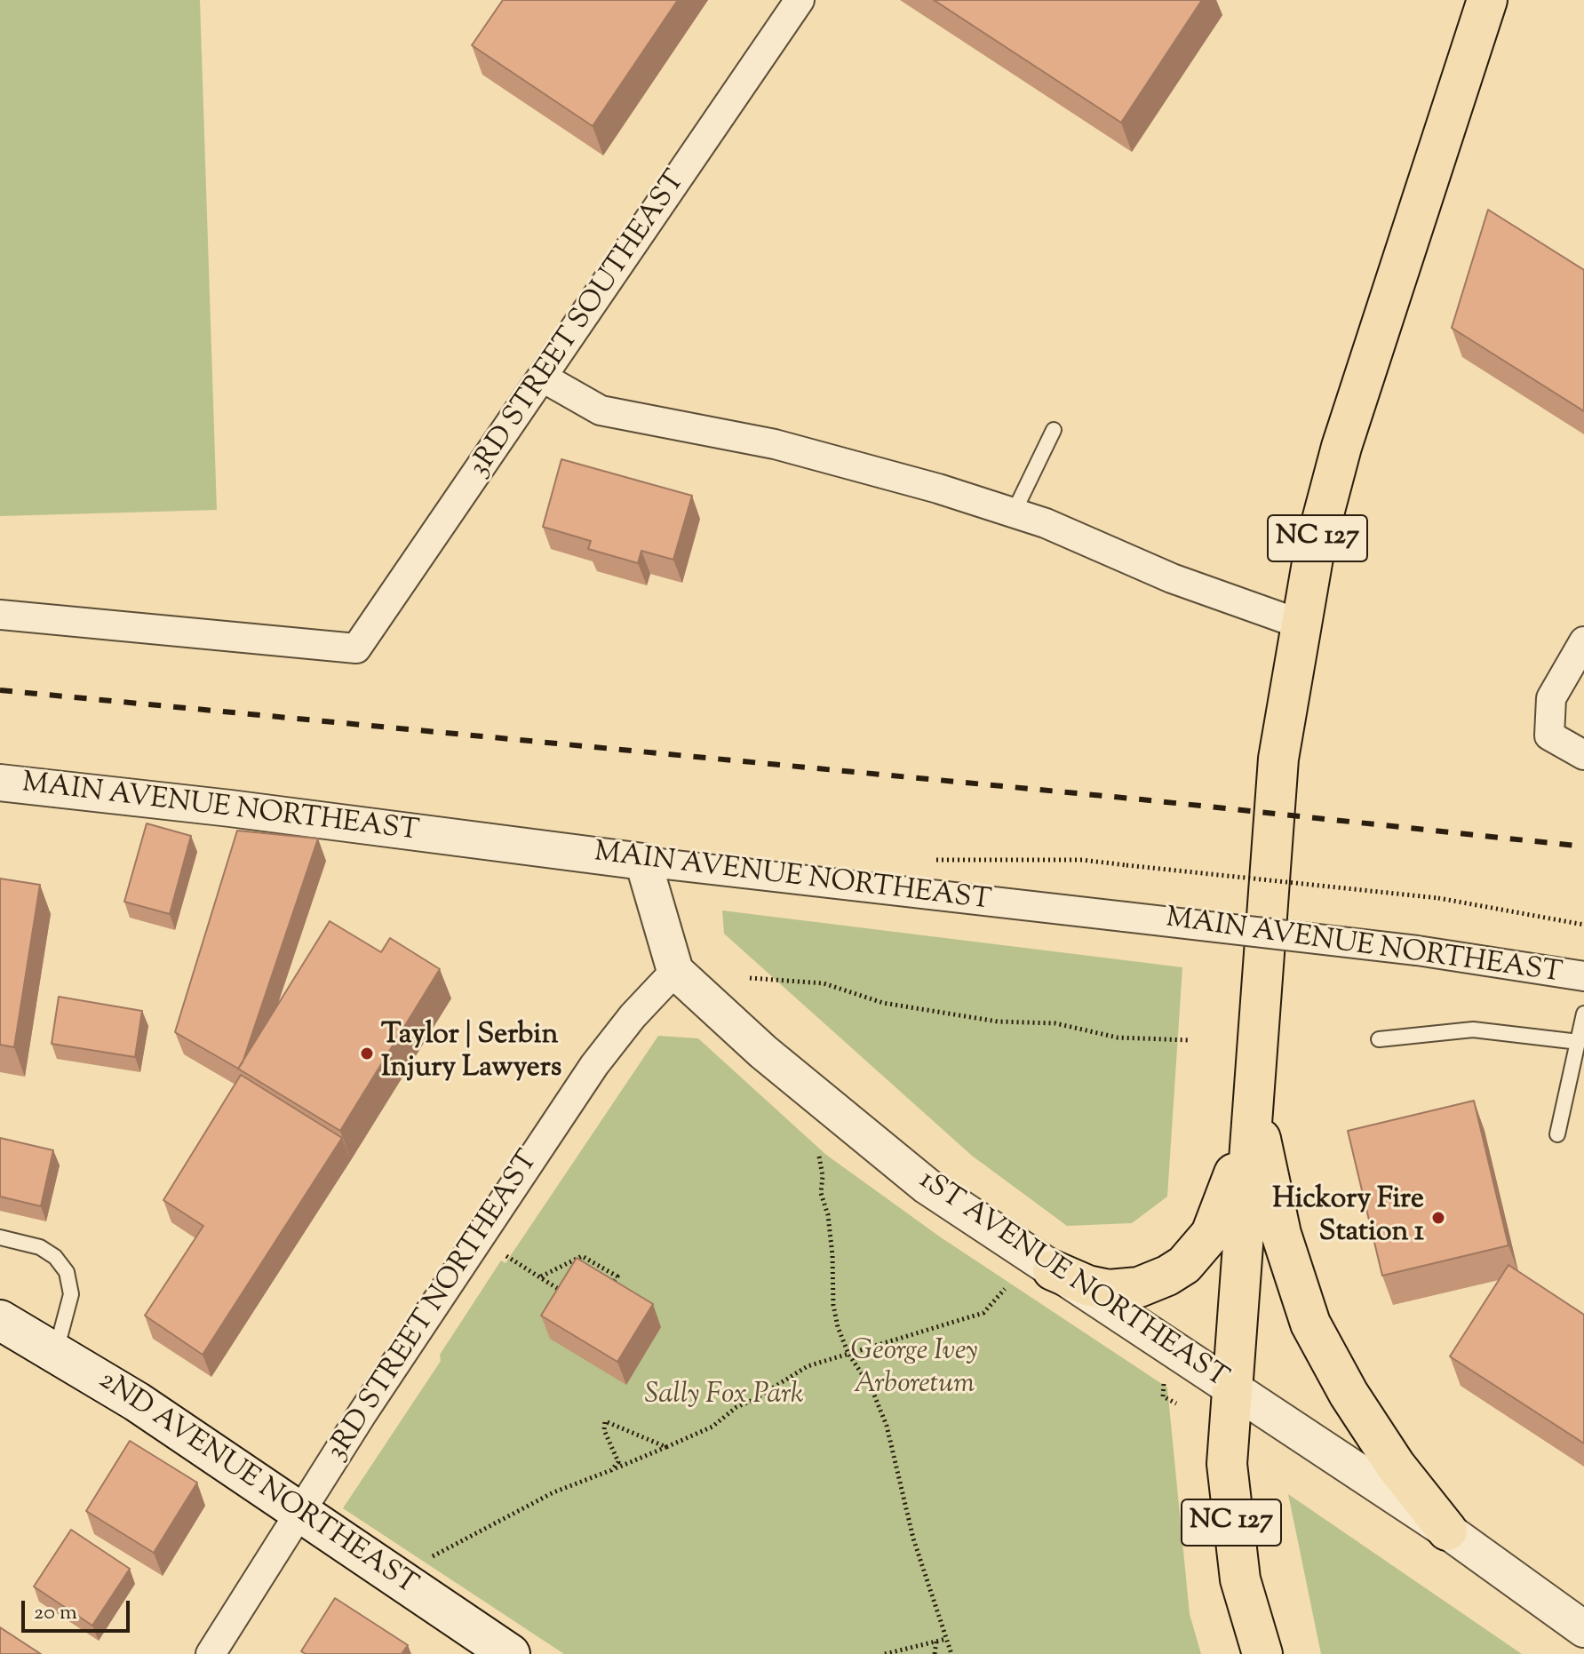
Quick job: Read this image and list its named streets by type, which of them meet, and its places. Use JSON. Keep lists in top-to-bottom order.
{
  "streets": {
    "main road": ["NC 127", "2ND AVENUE NORTHEAST"],
    "street": [
      "3RD STREET SOUTHEAST",
      "MAIN AVENUE NORTHEAST",
      "1ST AVENUE NORTHEAST",
      "3RD STREET NORTHEAST"
    ]
  },
  "crossings": [
    ["NC 127", "1ST AVENUE NORTHEAST"],
    ["1ST AVENUE NORTHEAST", "3RD STREET NORTHEAST"],
    ["3RD STREET NORTHEAST", "2ND AVENUE NORTHEAST"]
  ],
  "parks": ["George Ivey Arboretum", "Sally Fox Park"],
  "places": ["Taylor | Serbin Injury Lawyers", "Hickory Fire Station 1"],
  "scale_bar": "20 m"
}
